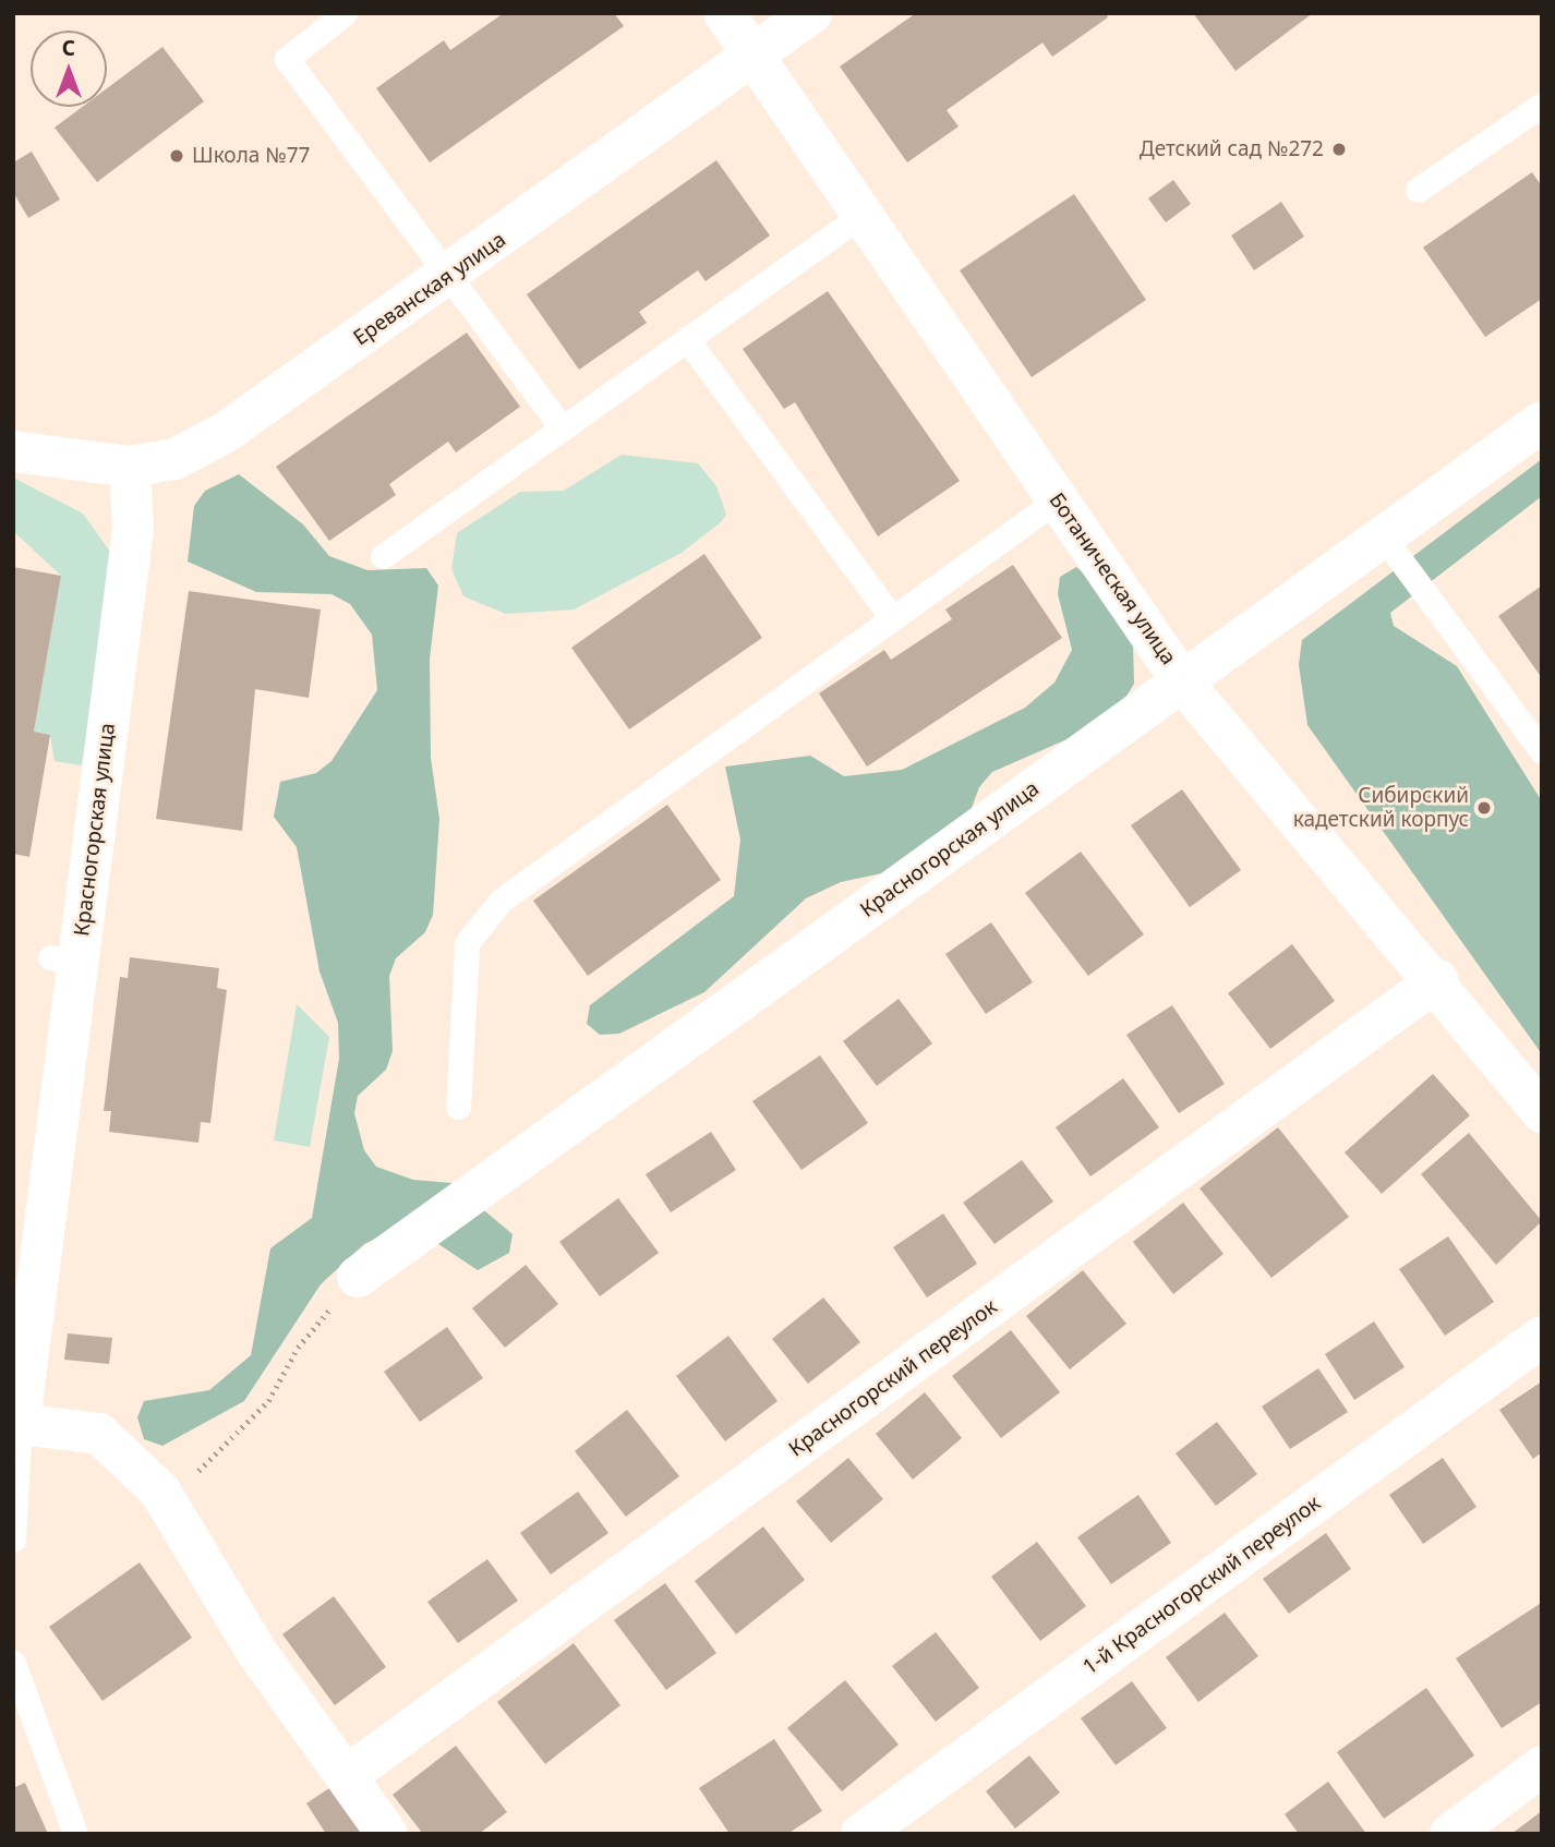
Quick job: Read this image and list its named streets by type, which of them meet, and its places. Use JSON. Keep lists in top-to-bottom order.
{
  "streets": {
    "street": [
      "Ереванская улица",
      "Ботаническая улица",
      "Красногорская улица",
      "Красногорский переулок",
      "1-й Красногорский переулок"
    ]
  },
  "crossings": [
    ["Ереванская улица", "Ботаническая улица"],
    ["Ереванская улица", "Красногорская улица"],
    ["Ботаническая улица", "Красногорская улица"],
    ["Ботаническая улица", "Красногорский переулок"]
  ],
  "places": ["Детский сад №272", "Школа №77", "Сибирский кадетский корпус"],
  "north": "top"
}
